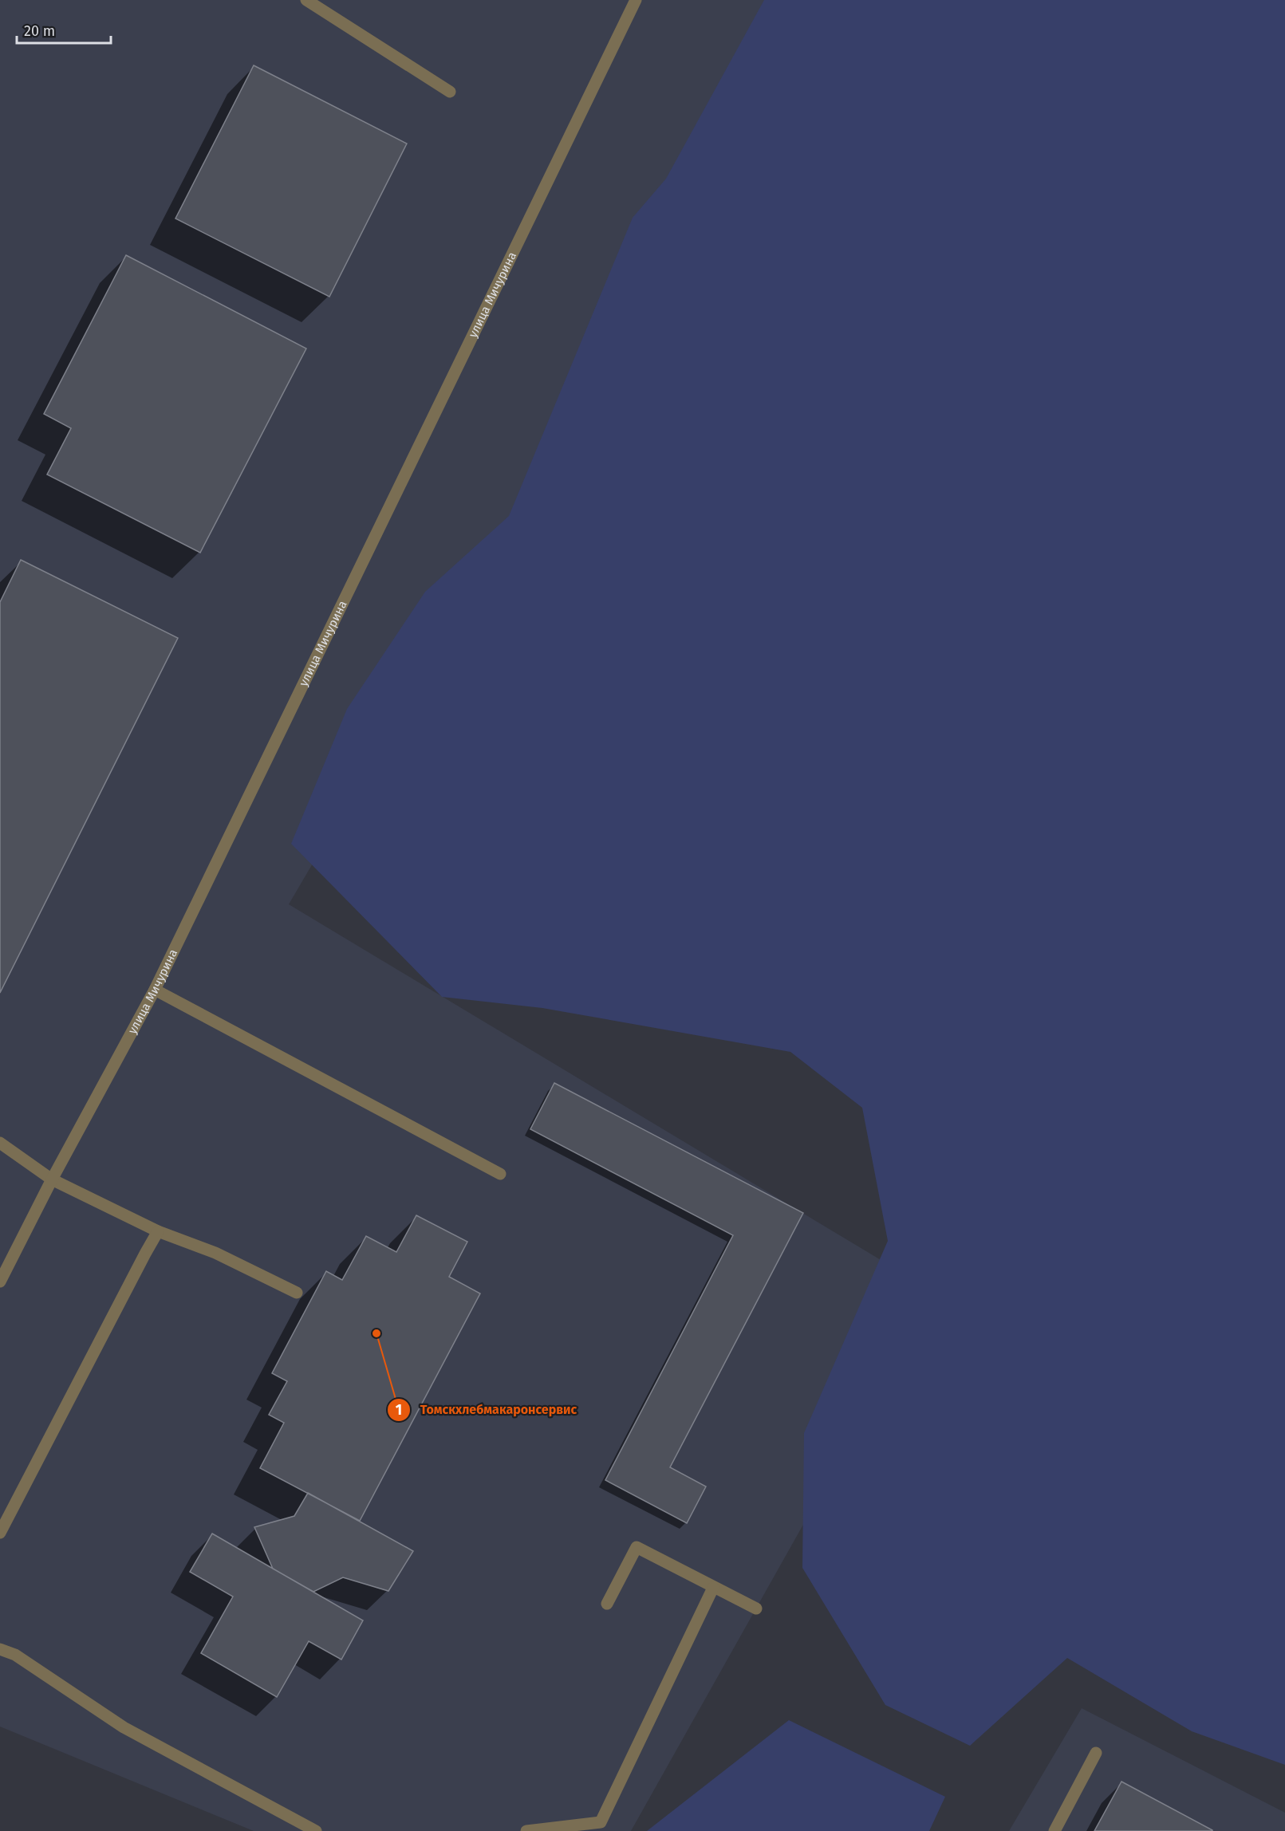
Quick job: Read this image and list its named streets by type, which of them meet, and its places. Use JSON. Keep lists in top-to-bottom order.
{
  "streets": {
    "street": ["улица Мичурина"]
  },
  "places": ["Томскхлебмакаронсервис"],
  "scale_bar": "20 m"
}
